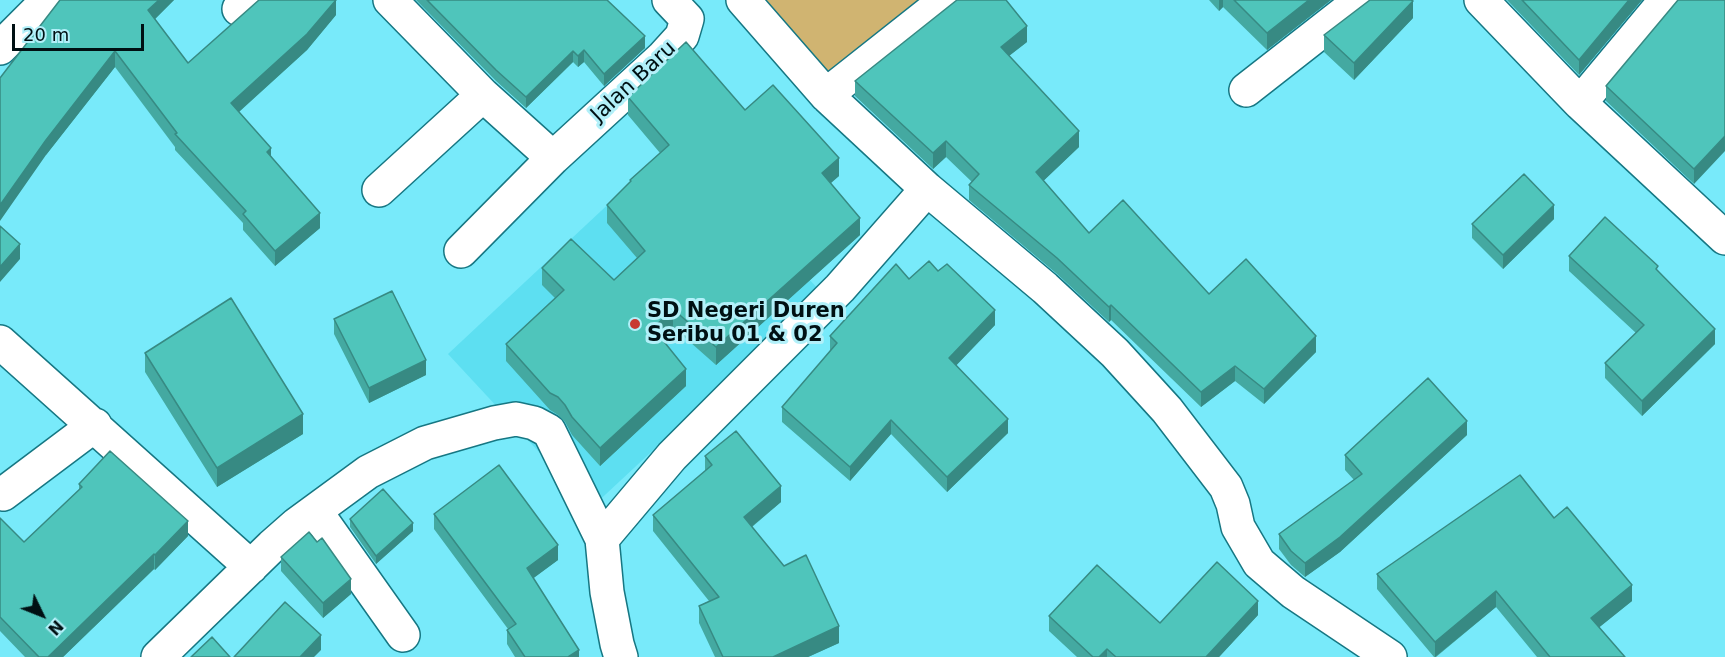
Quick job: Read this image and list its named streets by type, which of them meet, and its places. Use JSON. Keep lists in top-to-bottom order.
{
  "streets": {
    "street": ["Jalan Baru"]
  },
  "places": ["SD Negeri Duren Seribu 01 & 02"],
  "scale_bar": "20 m",
  "north": "bottom right"
}
